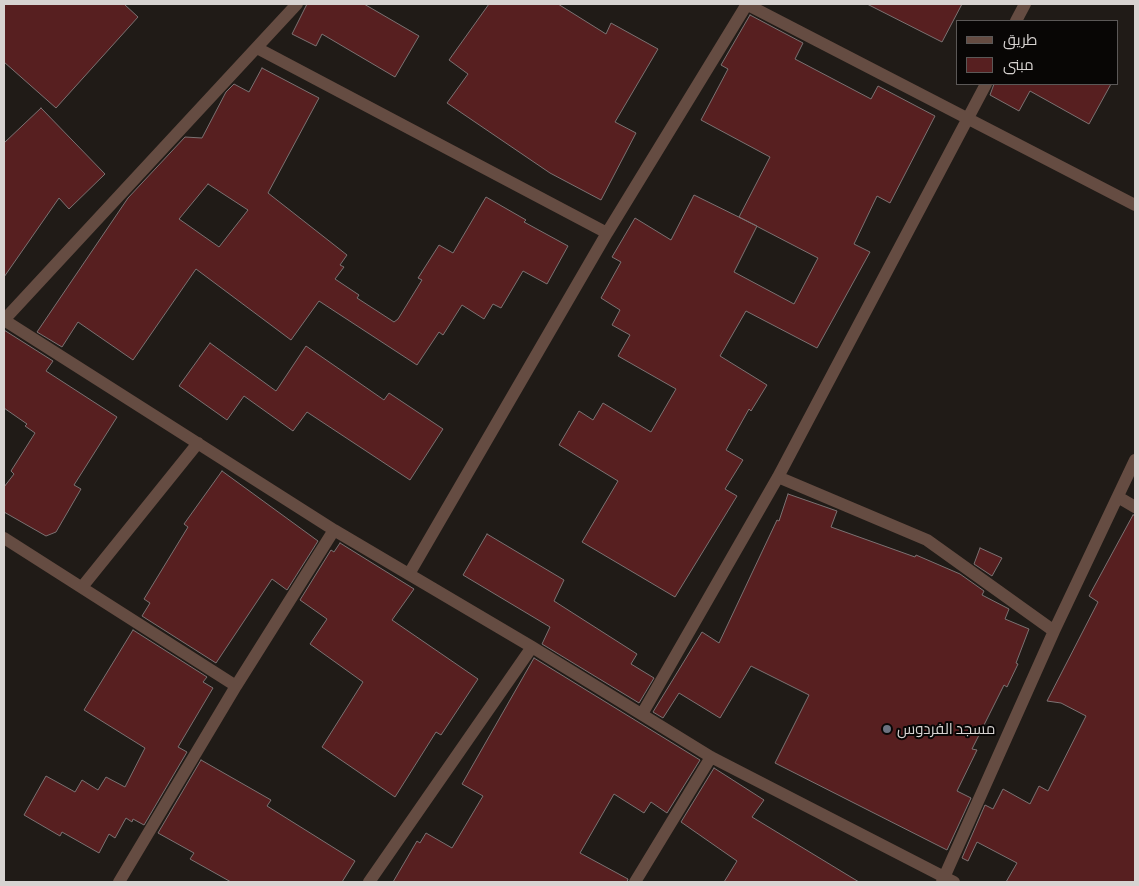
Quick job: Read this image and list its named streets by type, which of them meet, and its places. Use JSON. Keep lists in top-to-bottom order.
{
  "places": ["مسجد الفردوس"],
  "legend": ["طريق", "مبنى"]
}
